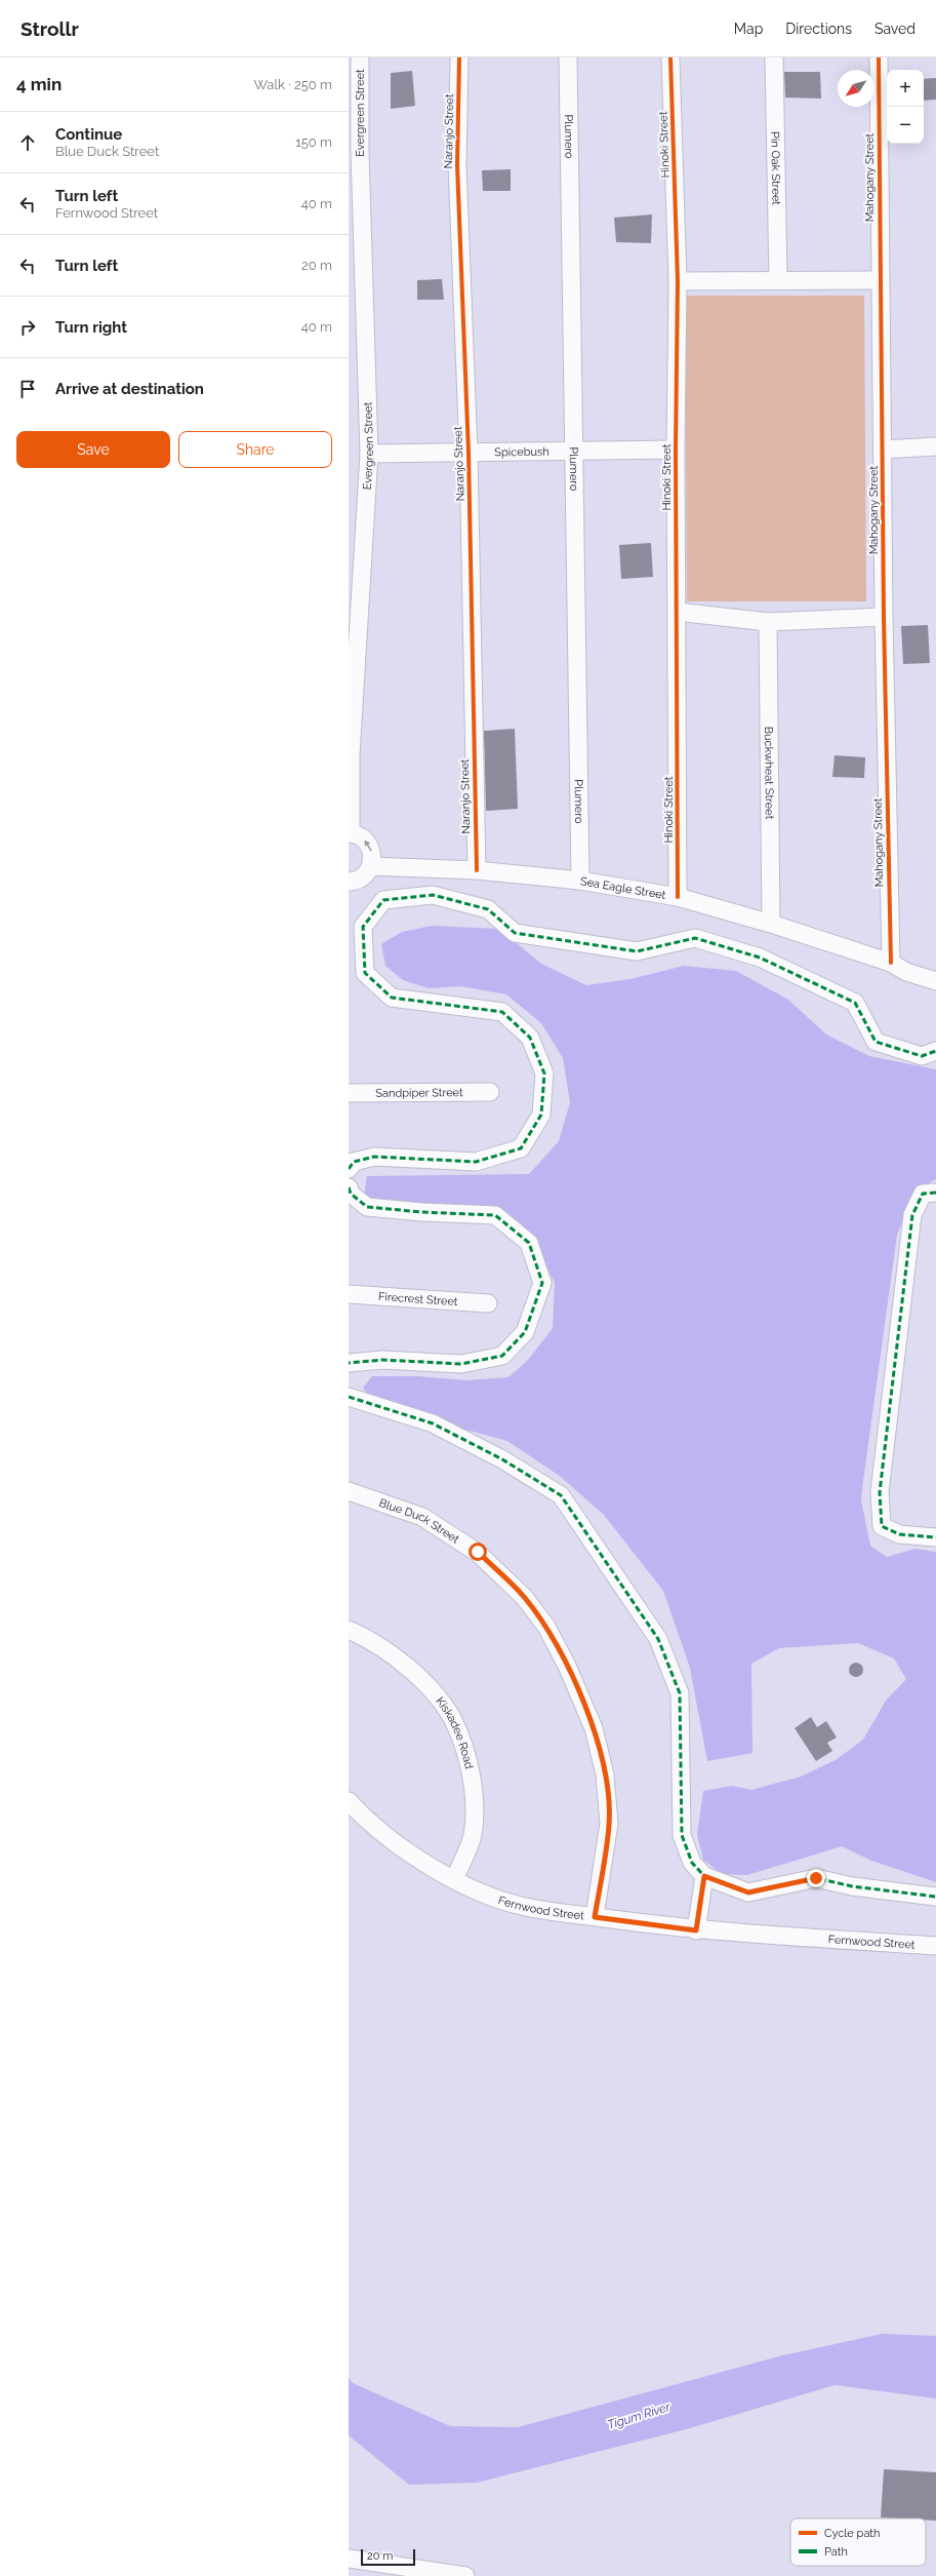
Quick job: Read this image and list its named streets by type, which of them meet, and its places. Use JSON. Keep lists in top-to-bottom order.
{
  "streets": {
    "street": [
      "Evergreen Street",
      "Naranjo Street",
      "Plumero",
      "Hinoki Street",
      "Pin Oak Street",
      "Mahogany Street",
      "Spicebush",
      "Buckwheat Street",
      "Sea Eagle Street",
      "Sandpiper Street",
      "Firecrest Street",
      "Blue Duck Street",
      "Kiskadee Road",
      "Fernwood Street"
    ]
  },
  "crossings": [
    ["Evergreen Street", "Spicebush"],
    ["Naranjo Street", "Spicebush"],
    ["Naranjo Street", "Sea Eagle Street"],
    ["Plumero", "Spicebush"],
    ["Plumero", "Sea Eagle Street"],
    ["Hinoki Street", "Spicebush"],
    ["Hinoki Street", "Sea Eagle Street"],
    ["Mahogany Street", "Sea Eagle Street"],
    ["Buckwheat Street", "Sea Eagle Street"],
    ["Blue Duck Street", "Fernwood Street"],
    ["Kiskadee Road", "Fernwood Street"]
  ],
  "water": ["Tigum River"],
  "legend": ["Cycle path", "Path"],
  "scale_bar": "20 m",
  "north": "bottom left",
  "page": {
    "header": "Strollr",
    "nav": ["Map", "Directions", "Saved"],
    "heading": ["4 min", "Walk · 250 m"],
    "map_buttons": ["+", "−"],
    "list": [
      ["Continue", "Blue Duck Street", "150 m"],
      ["Turn left", "Fernwood Street", "40 m"],
      ["Turn left", "20 m"],
      ["Turn right", "40 m"],
      "Arrive at destination"
    ],
    "buttons": ["Save", "Share"],
    "scale": "20 m"
  }
}
